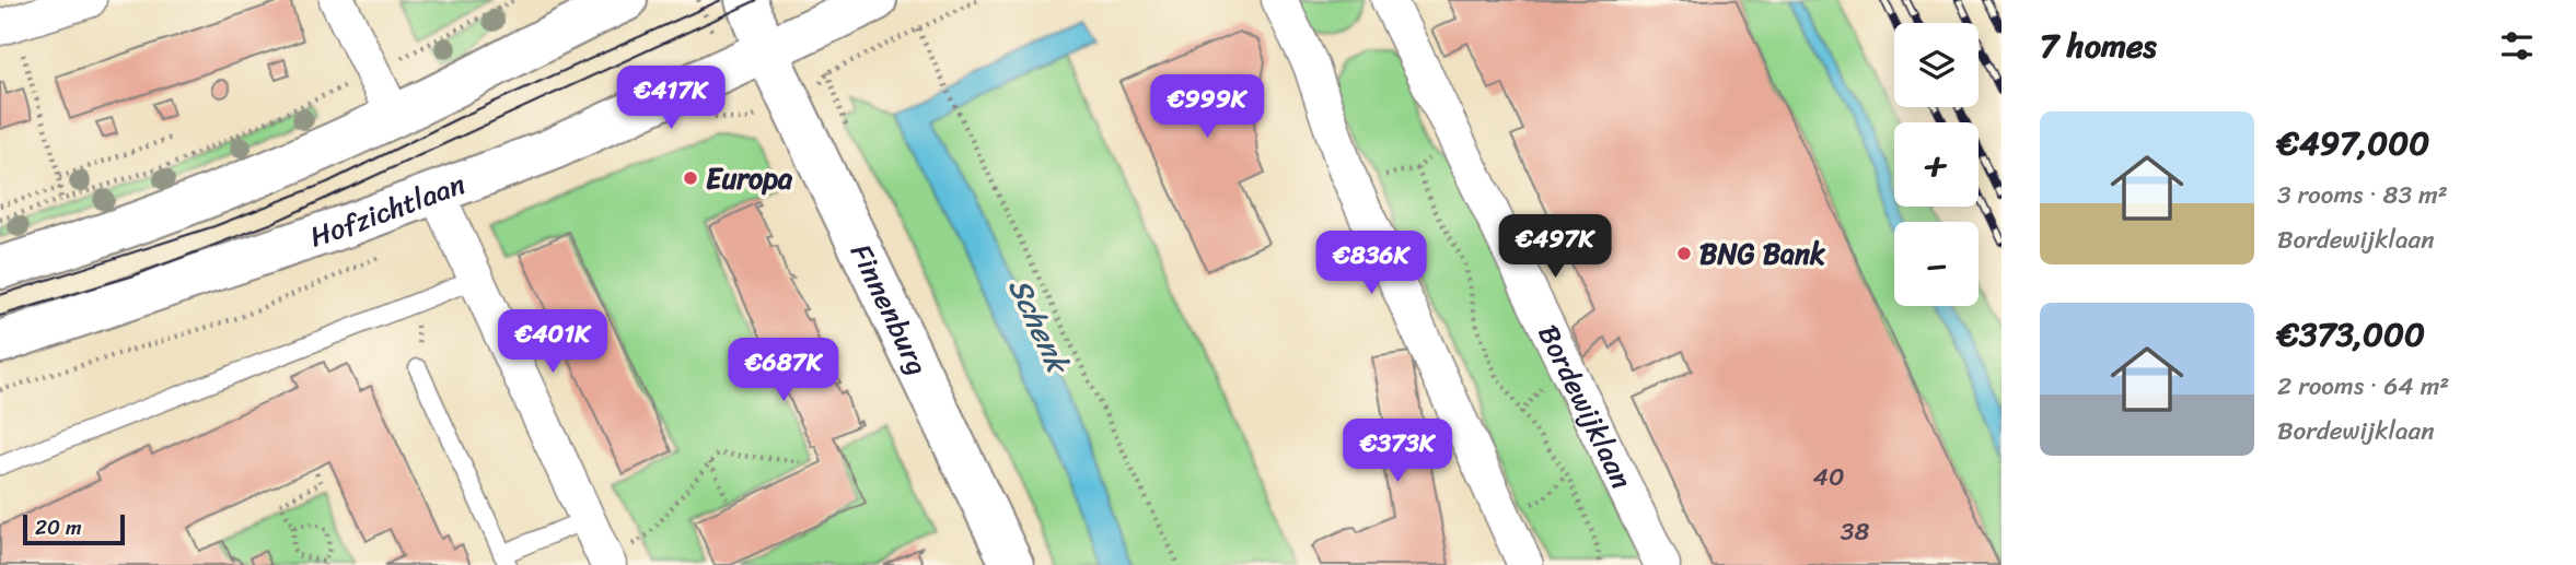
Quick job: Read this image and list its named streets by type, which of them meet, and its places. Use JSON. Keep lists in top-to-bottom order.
{
  "streets": {
    "main road": ["Hofzichtlaan", "Finnenburg"],
    "street": ["Bordewijklaan"]
  },
  "crossings": [
    ["Hofzichtlaan", "Finnenburg"]
  ],
  "water": ["Schenk"],
  "places": ["Europa", "BNG Bank"],
  "house_numbers": ["40", "38"],
  "scale_bar": "20 m",
  "page": {
    "heading": "7 homes",
    "map_buttons": ["+", "−"],
    "price": [
      "€417K",
      "€999K",
      "€497K",
      "€836K",
      "€401K",
      "€687K",
      "€373K"
    ],
    "list": [
      {
        "name": "€497,000",
        "note": "3 rooms · 83 m² · Bordewijklaan"
      },
      {
        "name": "€373,000",
        "note": "2 rooms · 64 m² · Bordewijklaan"
      }
    ],
    "scale": "20 m"
  }
}
